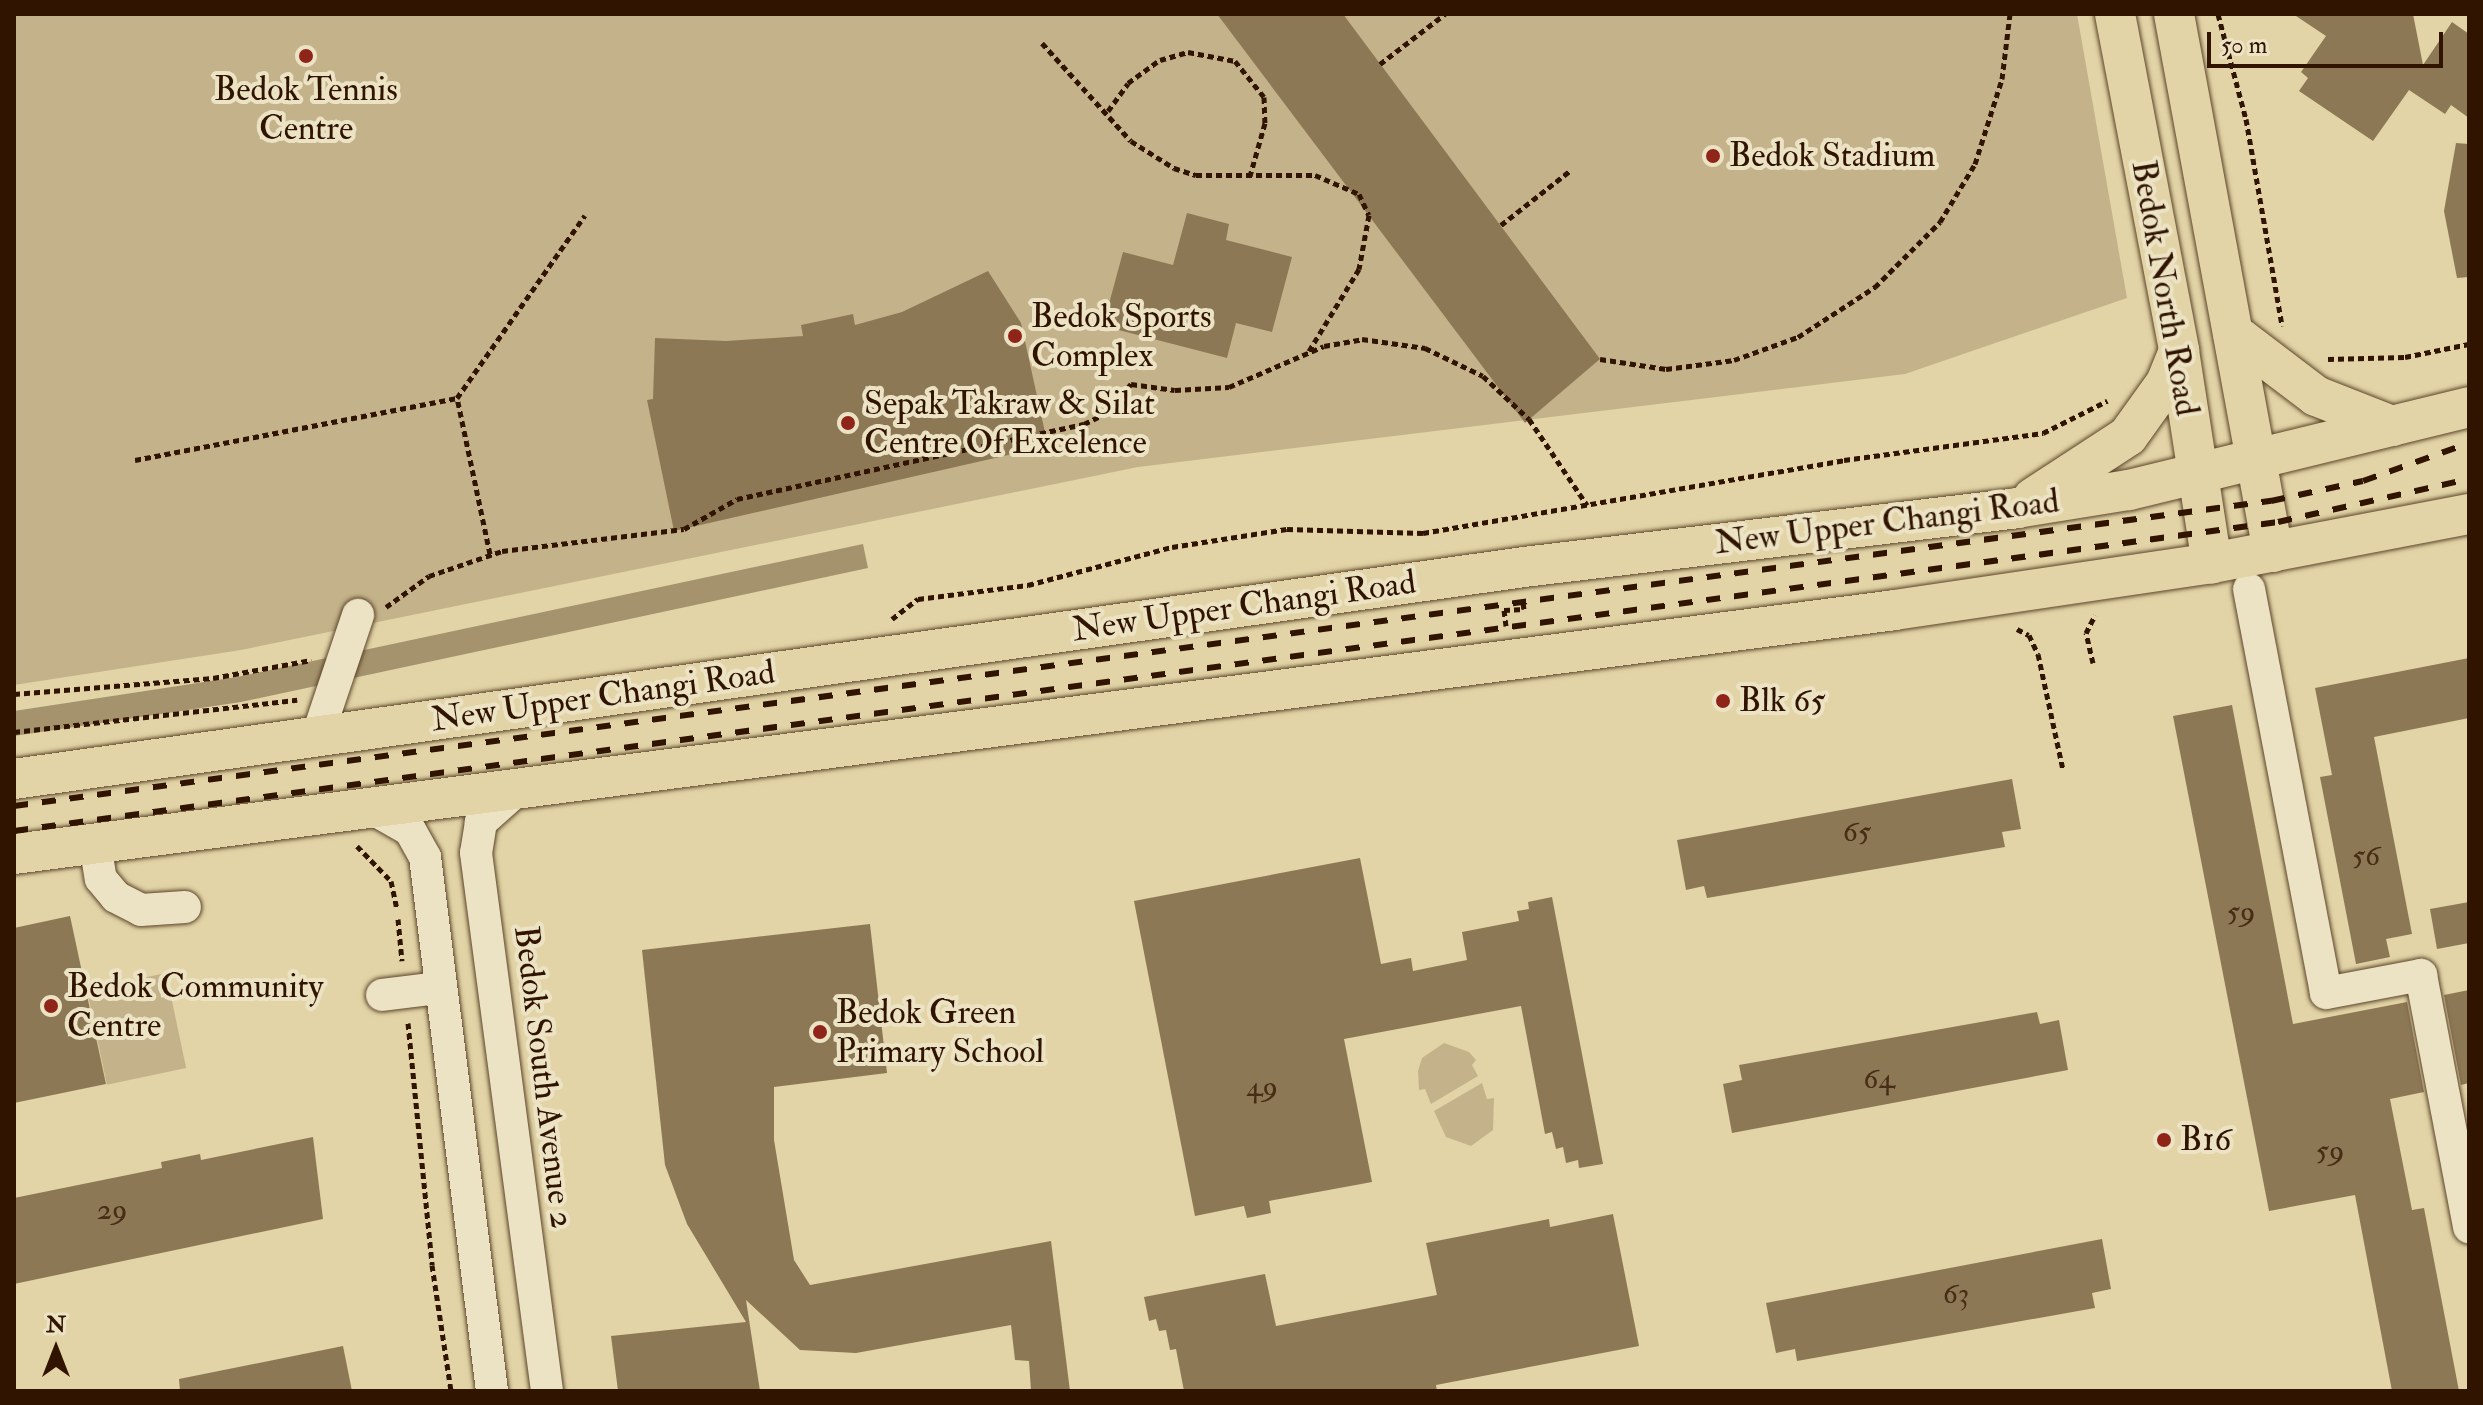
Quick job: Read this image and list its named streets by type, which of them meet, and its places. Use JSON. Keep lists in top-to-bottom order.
{
  "streets": {
    "main road": ["Bedok North Road", "New Upper Changi Road"],
    "street": ["Bedok South Avenue 2"]
  },
  "crossings": [
    ["Bedok North Road", "New Upper Changi Road"]
  ],
  "places": [
    "Bedok Tennis Centre",
    "Bedok Stadium",
    "Bedok Sports Complex",
    "Sepak Takraw & Silat Centre Of Excelence",
    "Blk 65",
    "Bedok Community Centre",
    "Bedok Green Primary School",
    "B16"
  ],
  "house_numbers": [
    "65",
    "56",
    "59",
    "64",
    "49",
    "59",
    "29",
    "63"
  ],
  "scale_bar": "50 m",
  "north": "top"
}
